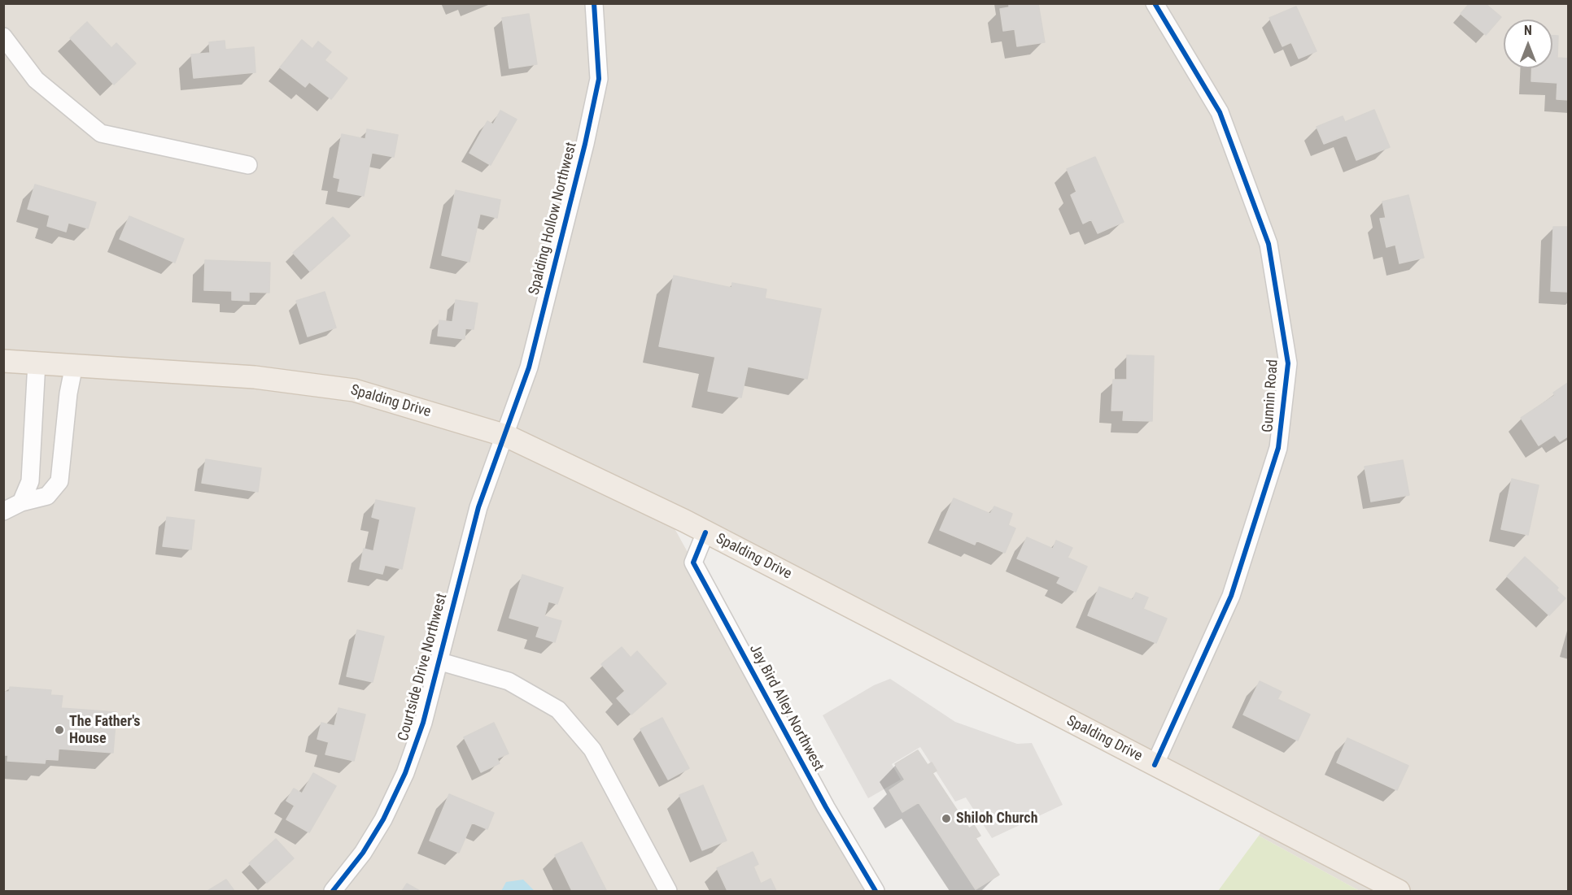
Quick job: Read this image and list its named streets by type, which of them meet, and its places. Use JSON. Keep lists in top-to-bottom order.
{
  "streets": {
    "main road": ["Spalding Drive"],
    "street": [
      "Spalding Hollow Northwest",
      "Gunnin Road",
      "Courtside Drive Northwest",
      "Jay Bird Alley Northwest"
    ]
  },
  "crossings": [
    ["Spalding Hollow Northwest", "Spalding Drive"],
    ["Spalding Hollow Northwest", "Courtside Drive Northwest"],
    ["Gunnin Road", "Spalding Drive"],
    ["Spalding Drive", "Courtside Drive Northwest"],
    ["Spalding Drive", "Jay Bird Alley Northwest"]
  ],
  "places": ["The Father's House", "Shiloh Church"],
  "north": "top"
}
